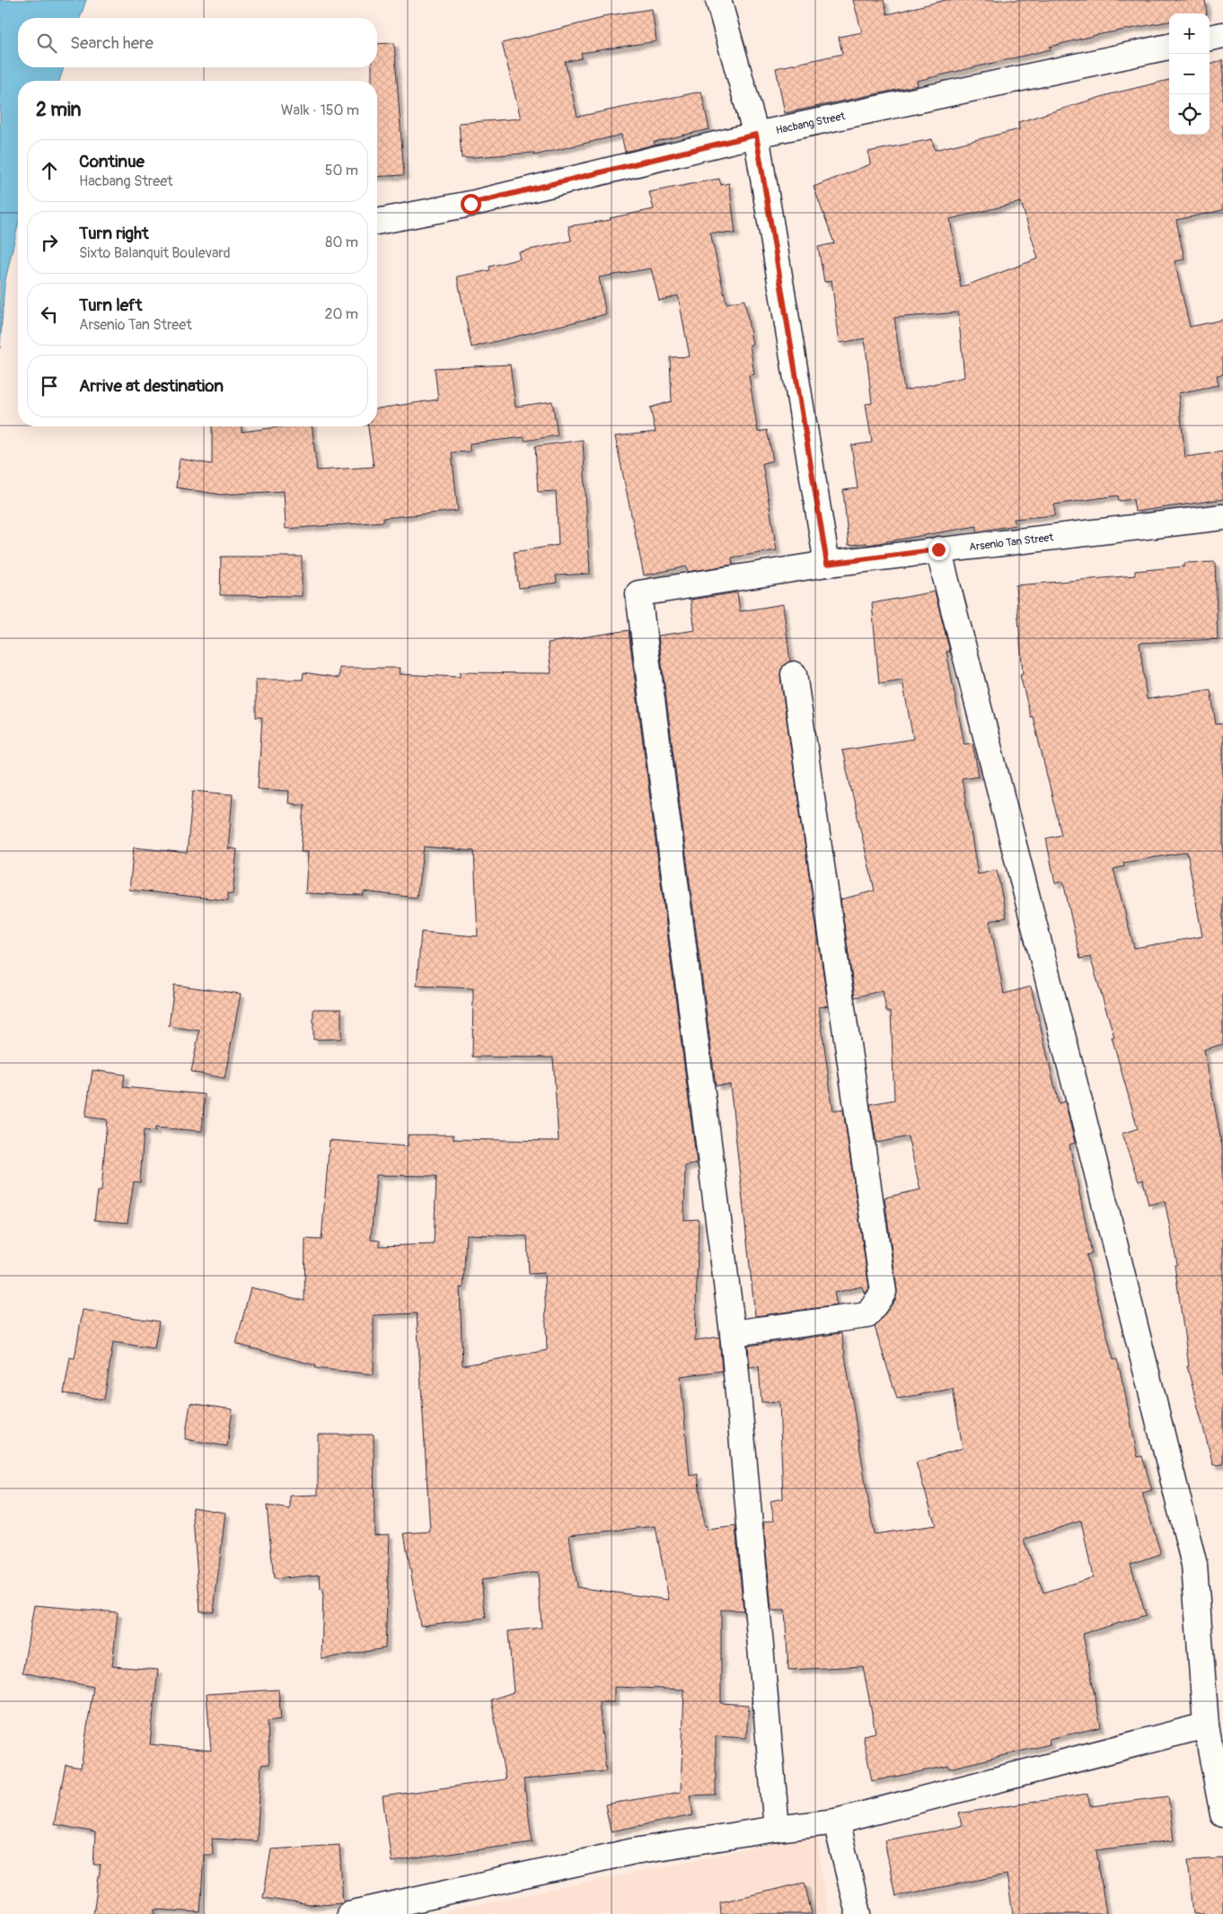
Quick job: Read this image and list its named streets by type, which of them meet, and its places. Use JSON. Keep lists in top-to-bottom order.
{
  "streets": {
    "street": ["Hacbang Street", "Arsenio Tan Street"]
  },
  "page": {
    "map_buttons": ["+", "−"],
    "search": "Search here",
    "heading": ["2 min", "Walk · 150 m"],
    "list": [
      ["Continue", "Hacbang Street", "50 m"],
      ["Turn right", "Sixto Balanquit Boulevard", "80 m"],
      ["Turn left", "Arsenio Tan Street", "20 m"],
      "Arrive at destination"
    ]
  }
}
